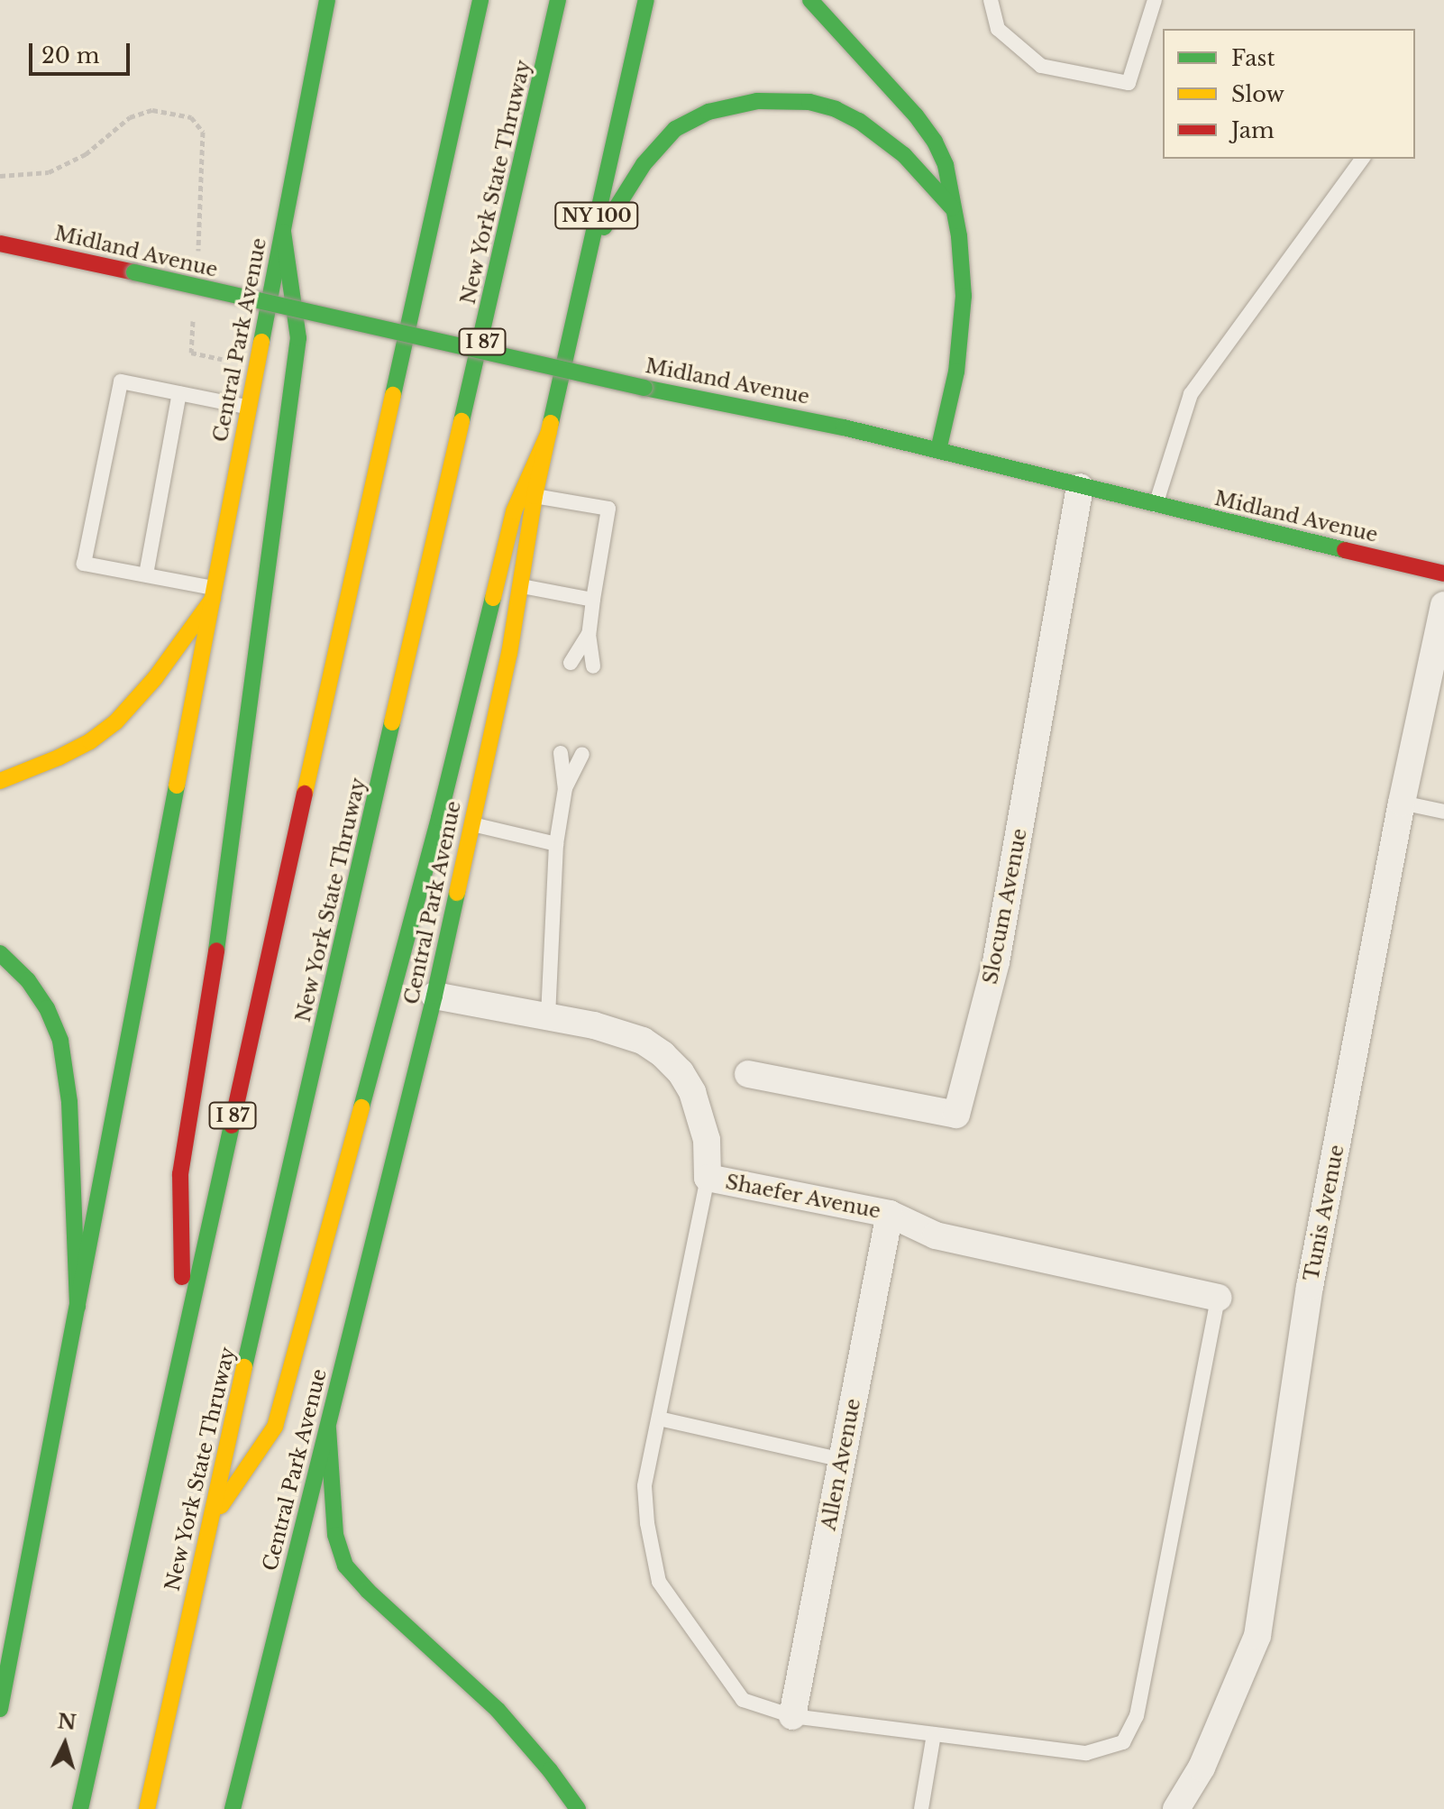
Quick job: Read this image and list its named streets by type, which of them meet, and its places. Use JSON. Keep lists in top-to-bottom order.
{
  "streets": {
    "main road": [
      "New York State Thruway",
      "NY 100",
      "Midland Avenue",
      "Central Park Avenue",
      "I 87"
    ],
    "street": [
      "Slocum Avenue",
      "Shaefer Avenue",
      "Tunis Avenue",
      "Allen Avenue"
    ]
  },
  "crossings": [
    ["Midland Avenue", "Slocum Avenue"],
    ["Central Park Avenue", "Shaefer Avenue"],
    ["Shaefer Avenue", "Allen Avenue"]
  ],
  "legend": ["Fast", "Slow", "Jam"],
  "scale_bar": "20 m",
  "north": "top"
}
